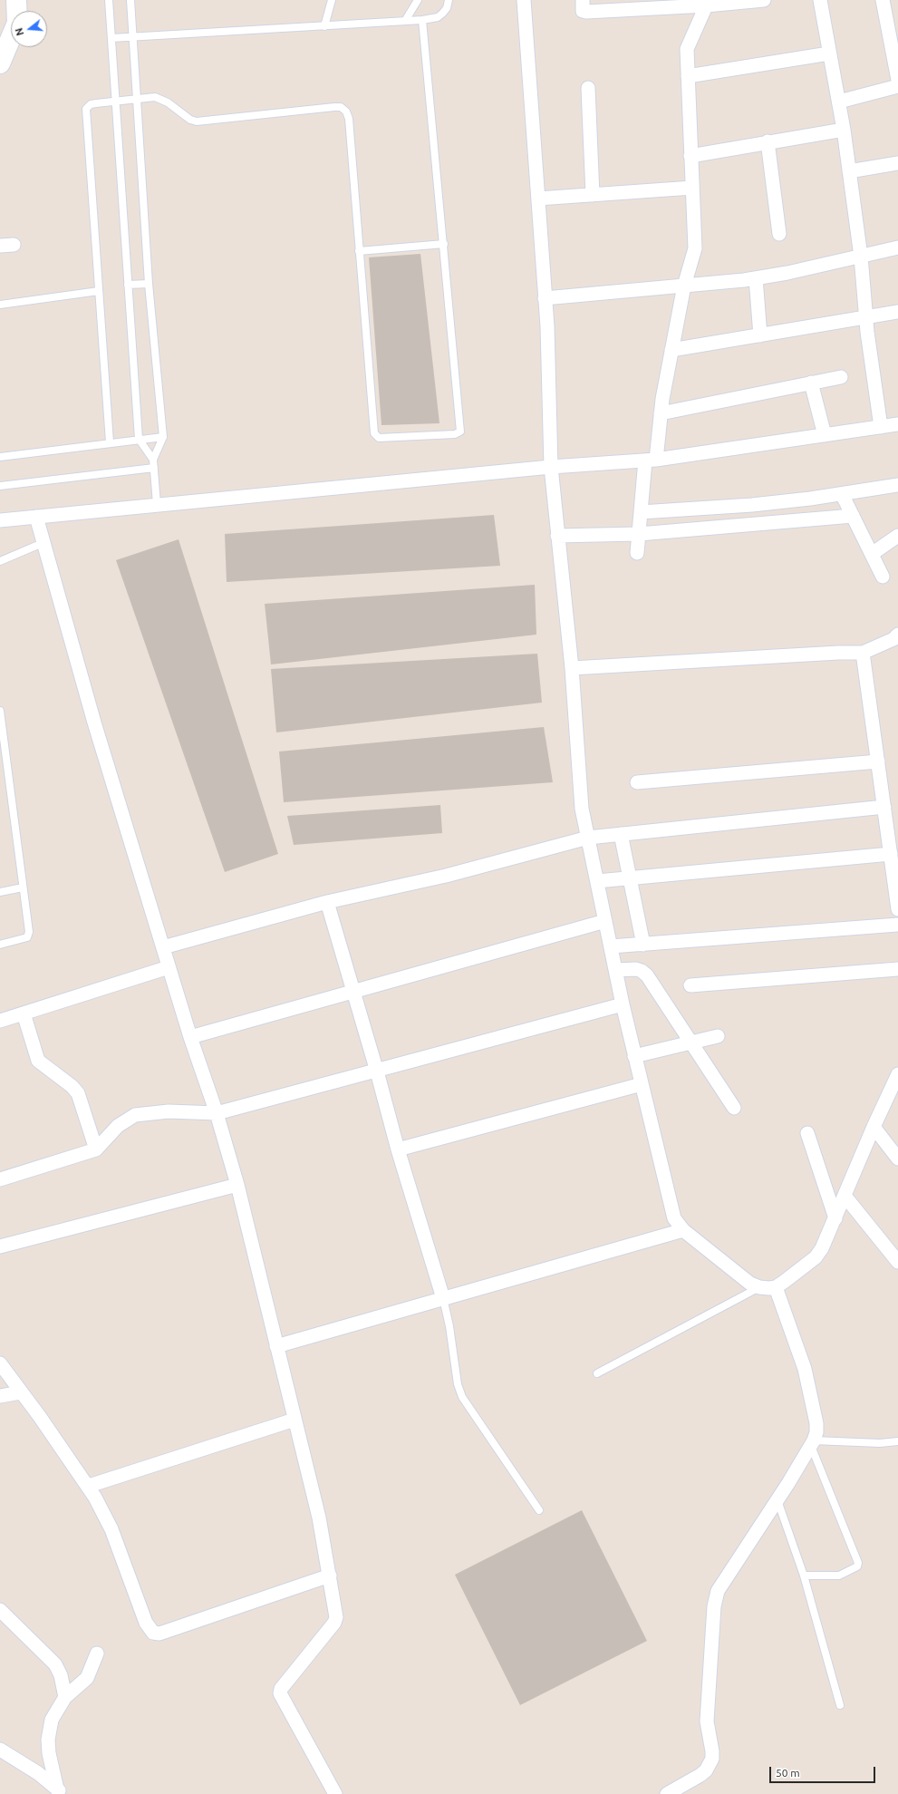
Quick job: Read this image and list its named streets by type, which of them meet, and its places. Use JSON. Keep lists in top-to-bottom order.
{
  "scale_bar": "50 m",
  "north": "left"
}
